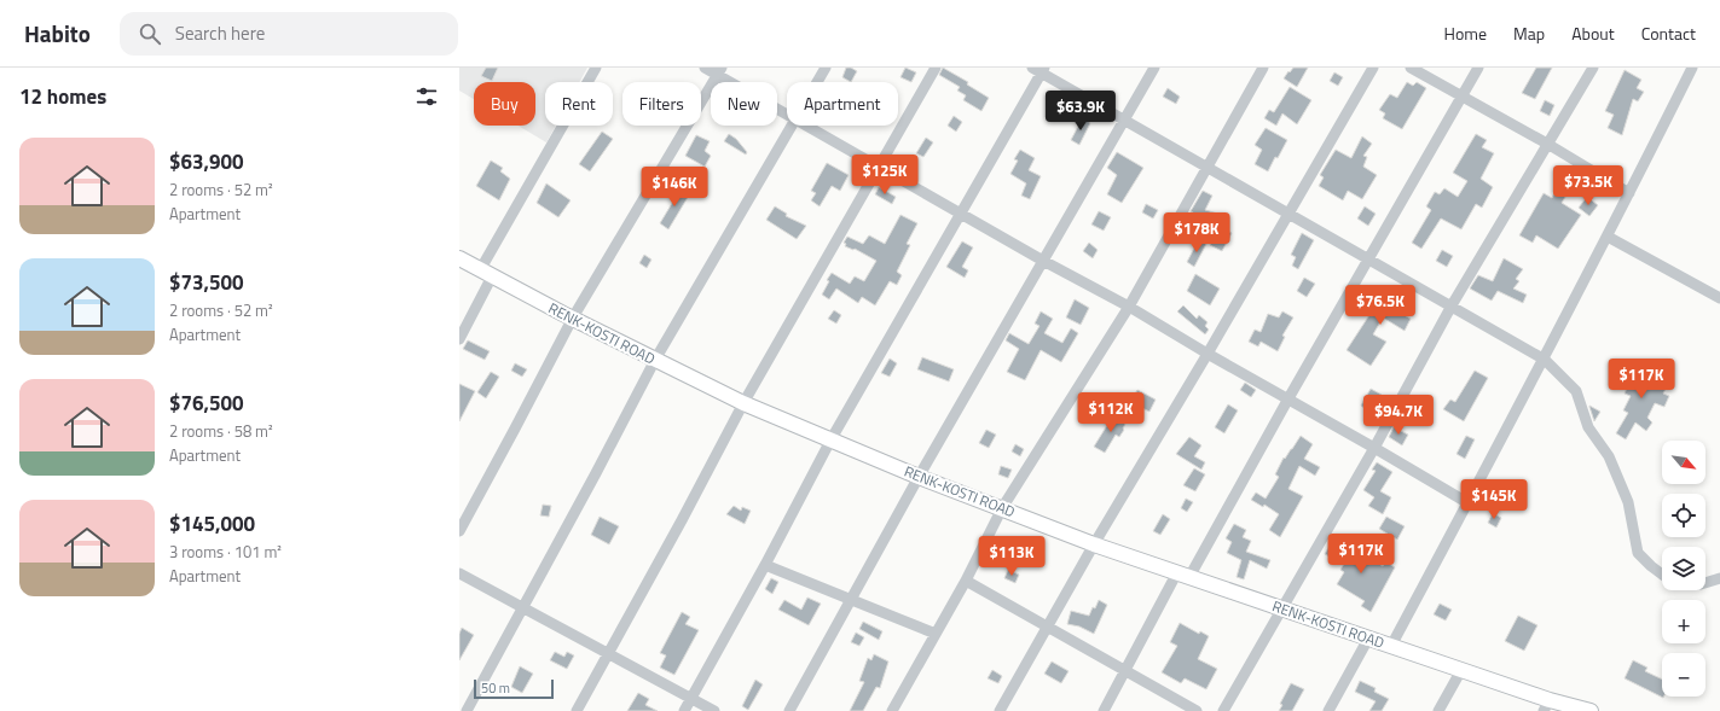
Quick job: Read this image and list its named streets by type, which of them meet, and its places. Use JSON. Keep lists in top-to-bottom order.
{
  "streets": {
    "main road": ["RENK-KOSTI ROAD"]
  },
  "scale_bar": "50 m",
  "north": "bottom right",
  "page": {
    "header": "Habito",
    "search": "Search here",
    "nav": [
      "Home",
      "Map",
      "About",
      "Contact"
    ],
    "heading": "12 homes",
    "chip": [
      "Buy",
      "Rent",
      "Filters",
      "New",
      "Apartment"
    ],
    "price": [
      "$63.9K",
      "$125K",
      "$73.5K",
      "$146K",
      "$178K",
      "$76.5K",
      "$117K",
      "$112K",
      "$94.7K",
      "$145K",
      "$117K",
      "$113K"
    ],
    "list": [
      {
        "name": "$63,900",
        "note": "2 rooms · 52 m² · Apartment"
      },
      {
        "name": "$73,500",
        "note": "2 rooms · 52 m² · Apartment"
      },
      {
        "name": "$76,500",
        "note": "2 rooms · 58 m² · Apartment"
      },
      {
        "name": "$145,000",
        "note": "3 rooms · 101 m² · Apartment"
      }
    ],
    "map_buttons": ["+", "−"],
    "scale": "50 m"
  }
}
